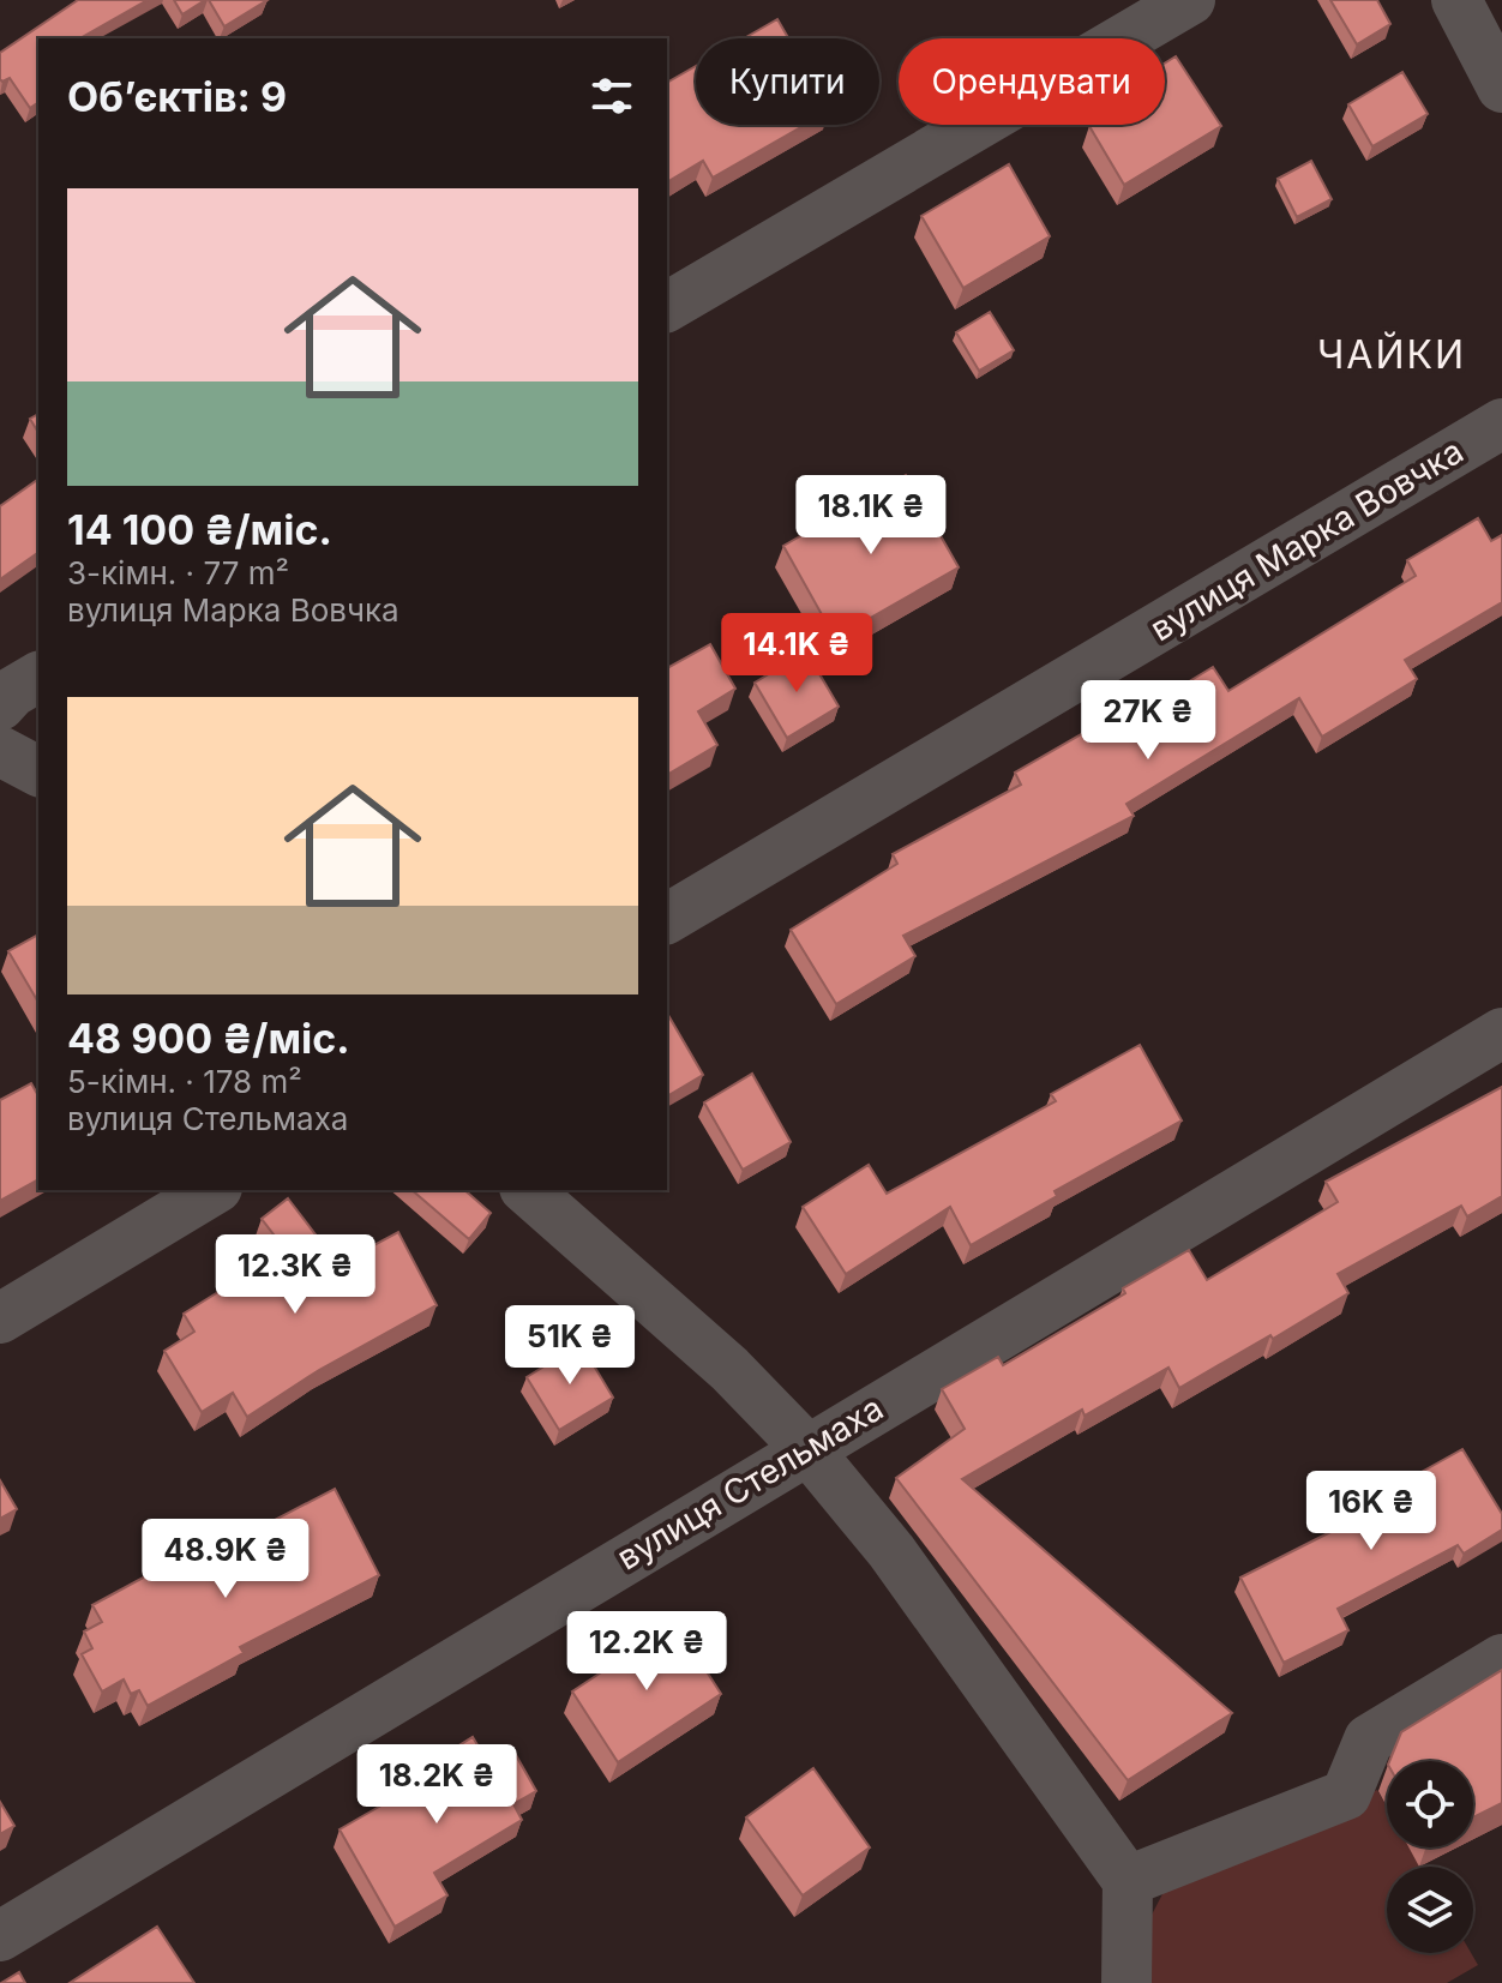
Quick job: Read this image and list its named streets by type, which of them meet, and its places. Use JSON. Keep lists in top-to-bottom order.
{
  "streets": {
    "street": ["вулиця Марка Вовчка", "вулиця Стельмаха"]
  },
  "districts": ["ЧАЙКИ"],
  "page": {
    "chip": ["Купити", "Орендувати"],
    "heading": "Об’єктів: 9",
    "list": [
      {
        "name": "14 100 ₴/міс.",
        "note": "3-кімн. · 77 m² · вулиця Марка Вовчка"
      },
      {
        "name": "48 900 ₴/міс.",
        "note": "5-кімн. · 178 m² · вулиця Стельмаха"
      }
    ],
    "price": [
      "18.1K ₴",
      "14.1K ₴",
      "27K ₴",
      "12.3K ₴",
      "51K ₴",
      "16K ₴",
      "48.9K ₴",
      "12.2K ₴",
      "18.2K ₴"
    ]
  }
}
